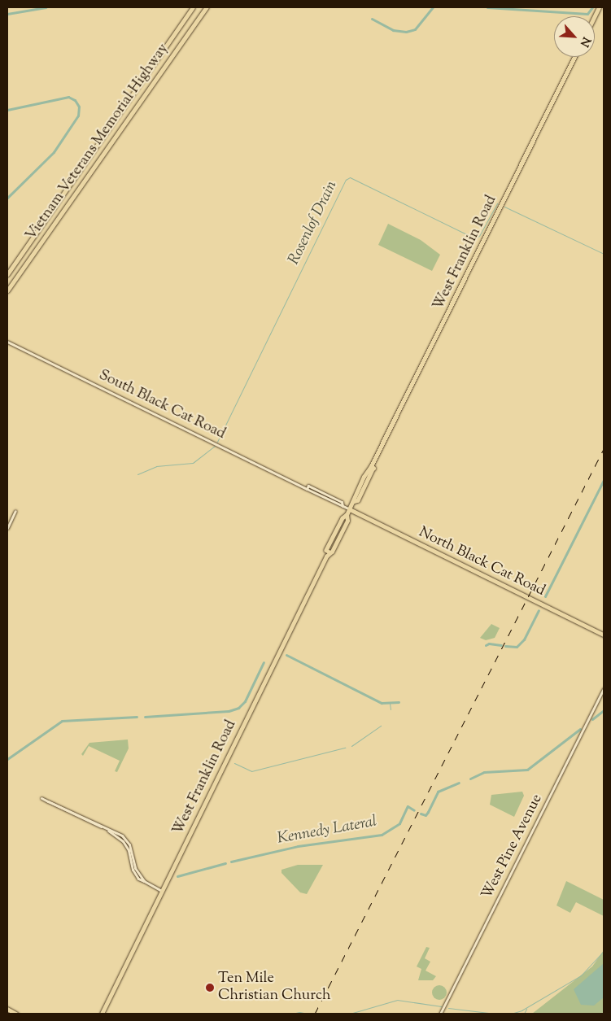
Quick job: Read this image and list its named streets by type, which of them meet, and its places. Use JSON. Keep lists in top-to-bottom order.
{
  "streets": {
    "highway": ["Vietnam Veterans Memorial Highway"],
    "main road": ["West Franklin Road", "North Black Cat Road"],
    "street": ["South Black Cat Road", "West Pine Avenue"]
  },
  "crossings": [
    ["West Franklin Road", "South Black Cat Road"],
    ["West Franklin Road", "North Black Cat Road"],
    ["South Black Cat Road", "North Black Cat Road"]
  ],
  "water": ["Rosenlof Drain", "Kennedy Lateral"],
  "places": ["Ten Mile Christian Church"],
  "north": "bottom right"
}
